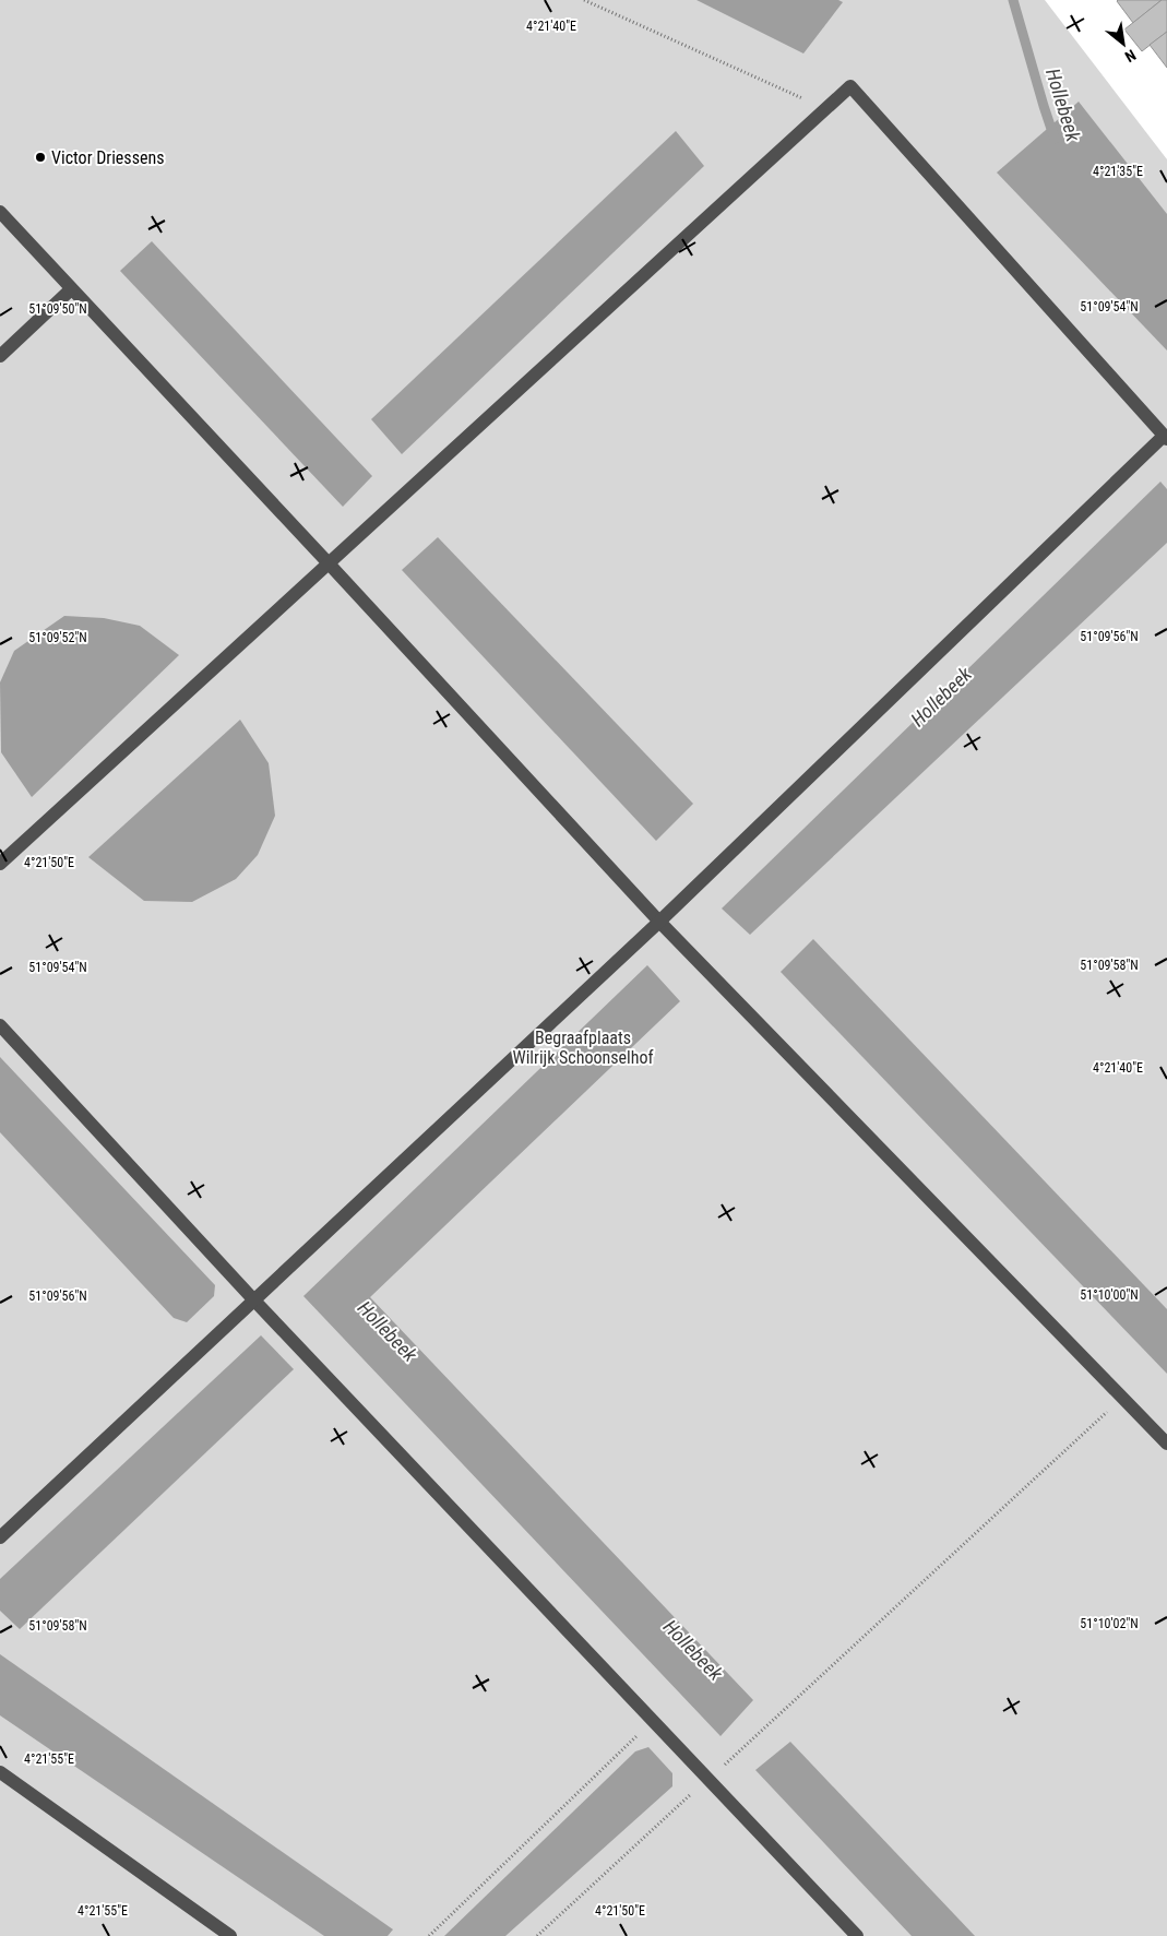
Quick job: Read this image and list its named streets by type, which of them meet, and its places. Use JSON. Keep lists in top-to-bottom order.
{
  "water": ["Hollebeek"],
  "parks": ["Begraafplaats Wilrijk Schoonselhof"],
  "places": ["Victor Driessens"],
  "north": "bottom right",
  "coordinates": [
    "4°21'40\"E",
    "4°21'35\"E",
    "51°09'54\"N",
    "51°09'50\"N",
    "51°09'56\"N",
    "51°09'52\"N",
    "4°21'50\"E",
    "51°09'58\"N",
    "51°10'00\"N",
    "51°10'02\"N",
    "4°21'55\"E"
  ]
}
